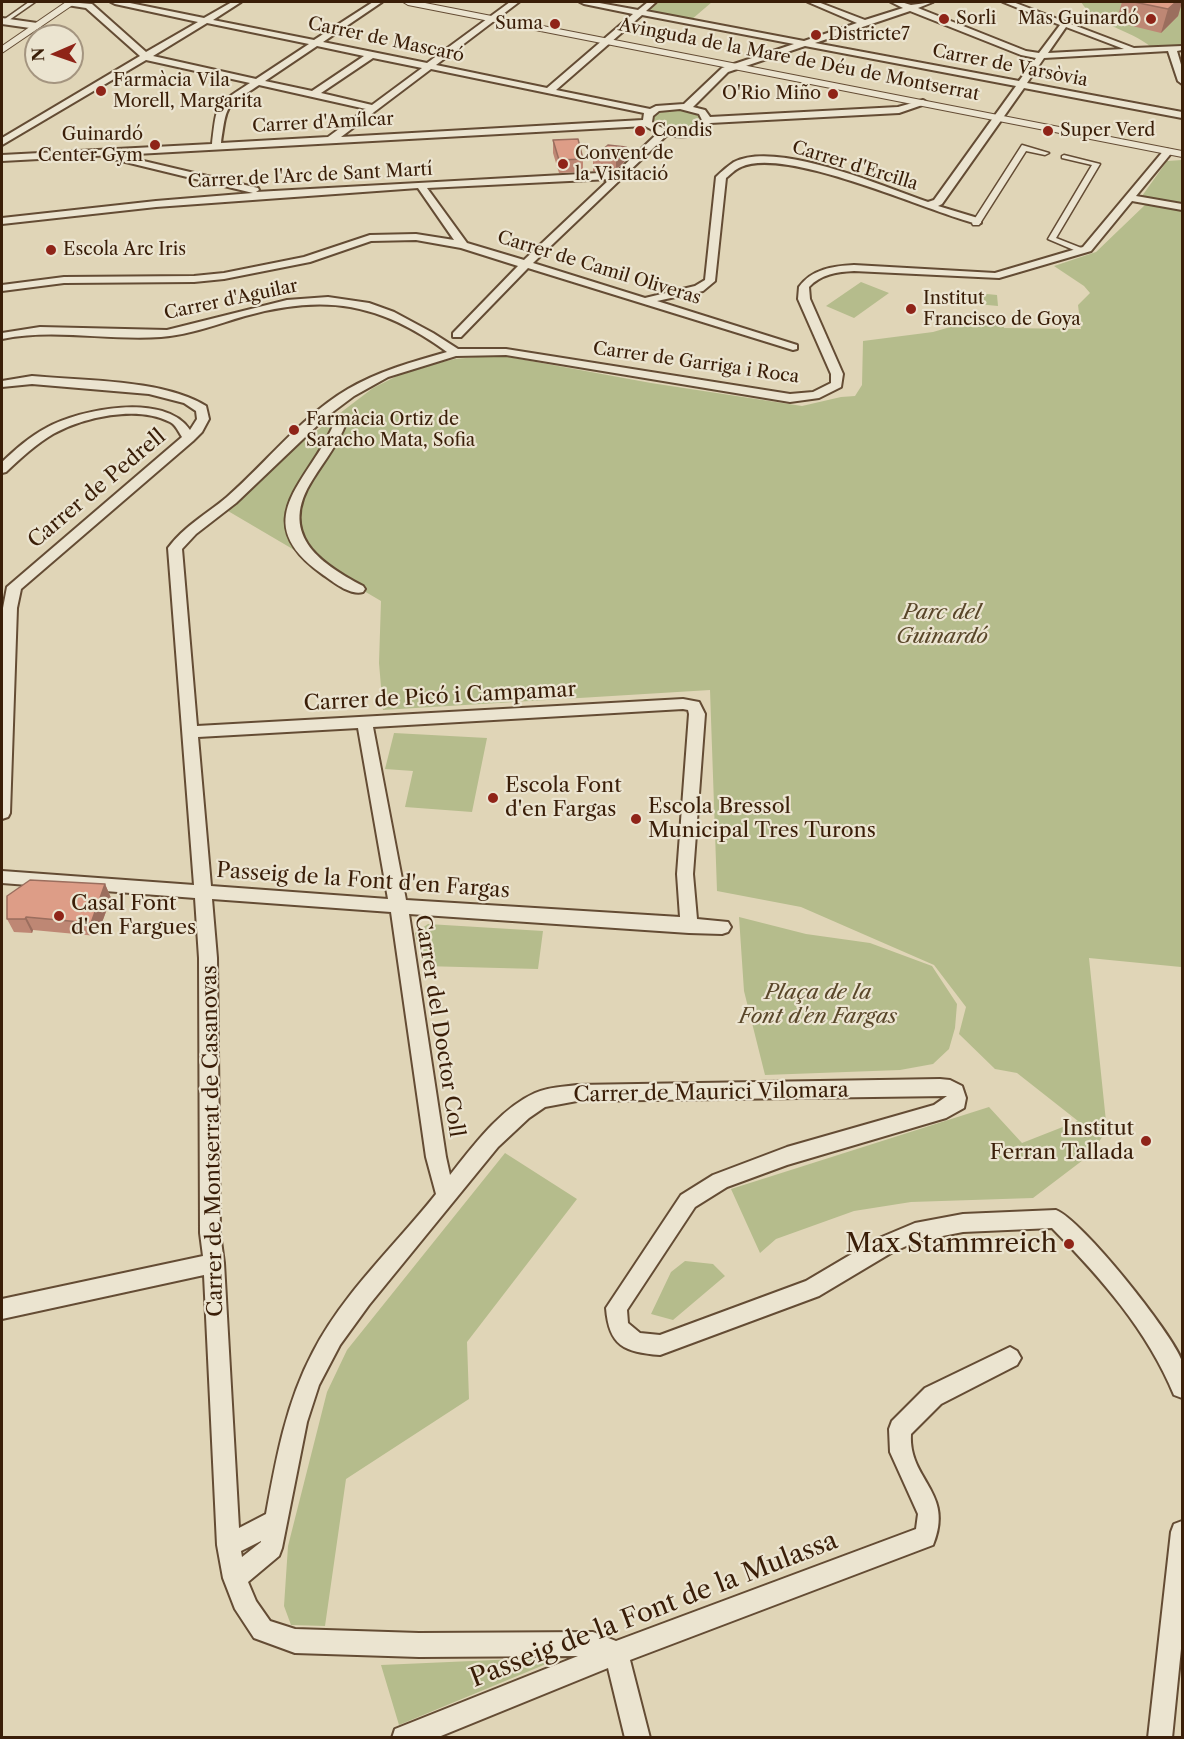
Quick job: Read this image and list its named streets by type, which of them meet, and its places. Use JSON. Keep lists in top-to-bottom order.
{
  "streets": {
    "street": [
      "Carrer de Mascaró",
      "Avinguda de la Mare de Déu de Montserrat",
      "Carrer de Varsòvia",
      "Carrer d'Amílcar",
      "Carrer d'Ercilla",
      "Carrer de l'Arc de Sant Martí",
      "Carrer de Camil Oliveras",
      "Carrer d'Aguilar",
      "Carrer de Garriga i Roca",
      "Carrer de Pedrell",
      "Carrer de Picó i Campamar",
      "Passeig de la Font d'en Fargas",
      "Carrer del Doctor Coll",
      "Carrer de Maurici Vilomara",
      "Carrer de Montserrat de Casanovas",
      "Passeig de la Font de la Mulassa"
    ]
  },
  "crossings": [
    ["Avinguda de la Mare de Déu de Montserrat", "Carrer de Garriga i Roca"],
    ["Carrer d'Ercilla", "Carrer de Camil Oliveras"],
    ["Carrer d'Aguilar", "Carrer de Garriga i Roca"],
    ["Carrer d'Aguilar", "Carrer de Montserrat de Casanovas"],
    ["Carrer de Garriga i Roca", "Carrer de Montserrat de Casanovas"],
    ["Carrer de Picó i Campamar", "Passeig de la Font d'en Fargas"],
    ["Carrer de Picó i Campamar", "Carrer del Doctor Coll"],
    ["Carrer de Picó i Campamar", "Carrer de Montserrat de Casanovas"],
    ["Passeig de la Font d'en Fargas", "Carrer del Doctor Coll"],
    ["Passeig de la Font d'en Fargas", "Carrer de Montserrat de Casanovas"],
    ["Carrer del Doctor Coll", "Carrer de Maurici Vilomara"],
    ["Carrer de Maurici Vilomara", "Carrer de Montserrat de Casanovas"],
    ["Carrer de Montserrat de Casanovas", "Passeig de la Font de la Mulassa"]
  ],
  "parks": ["Parc del Guinardó", "Plaça de la Font d'en Fargas"],
  "places": [
    "Sorli",
    "Mas Guinardó",
    "Suma",
    "Districte7",
    "Farmàcia Vila Morell, Margarita",
    "O'Rio Miño",
    "Condis",
    "Super Verd",
    "Guinardó Center Gym",
    "Convent de la Visitació",
    "Escola Arc Iris",
    "Institut Francisco de Goya",
    "Farmàcia Ortiz de Saracho Mata, Sofia",
    "Escola Font d'en Fargas",
    "Escola Bressol Municipal Tres Turons",
    "Casal Font d'en Fargues",
    "Institut Ferran Tallada",
    "Max Stammreich"
  ],
  "north": "left"
}
